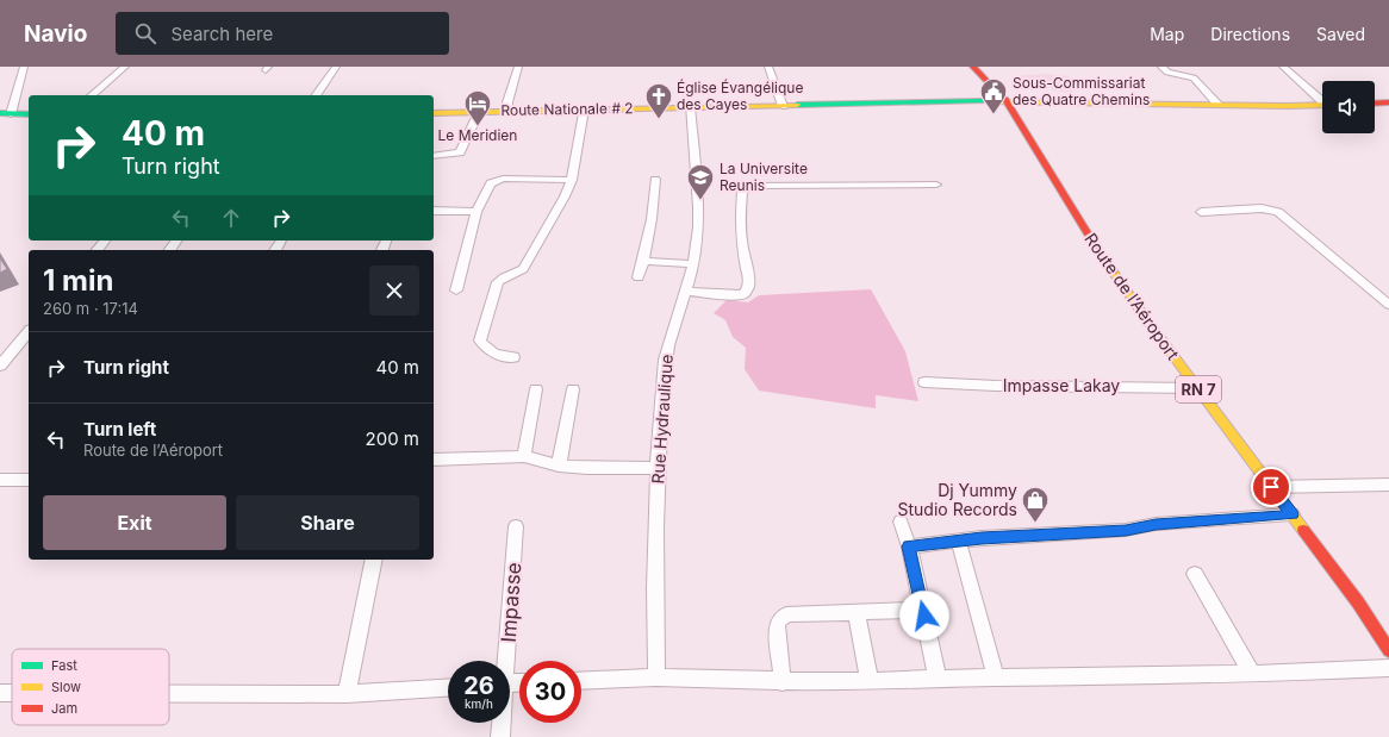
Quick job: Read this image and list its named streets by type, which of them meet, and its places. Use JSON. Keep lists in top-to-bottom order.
{
  "streets": {
    "main road": ["Route Nationale # 2", "Route de l’Aéroport", "RN 7"],
    "street": ["Impasse Lakay", "Rue Hydraulique", "Impasse"]
  },
  "crossings": [
    ["Route Nationale # 2", "Route de l’Aéroport"],
    ["Route Nationale # 2", "Rue Hydraulique"],
    ["Route de l’Aéroport", "Impasse Lakay"]
  ],
  "places": {
    "public building": ["Sous-Commissariat des Quatre Chemins"],
    "church": ["Église Évangélique des Cayes"],
    "hotel": ["Le Meridien"],
    "school or university": ["La Universite Reunis"],
    "shop": ["Dj Yummy Studio Records"]
  },
  "legend": ["Fast", "Slow", "Jam"],
  "page": {
    "header": "Navio",
    "search": "Search here",
    "nav": ["Map", "Directions", "Saved"],
    "turn": ["40 m", "Turn right"],
    "heading": ["1 min", "260 m · 17:14"],
    "list": [
      {
        "name": "Turn right",
        "value": "40 m"
      },
      {
        "name": "Turn left",
        "note": "Route de l’Aéroport",
        "value": "200 m"
      }
    ],
    "buttons": ["Exit", "Share"],
    "speed": "26 km/h",
    "limit": "30"
  }
}
